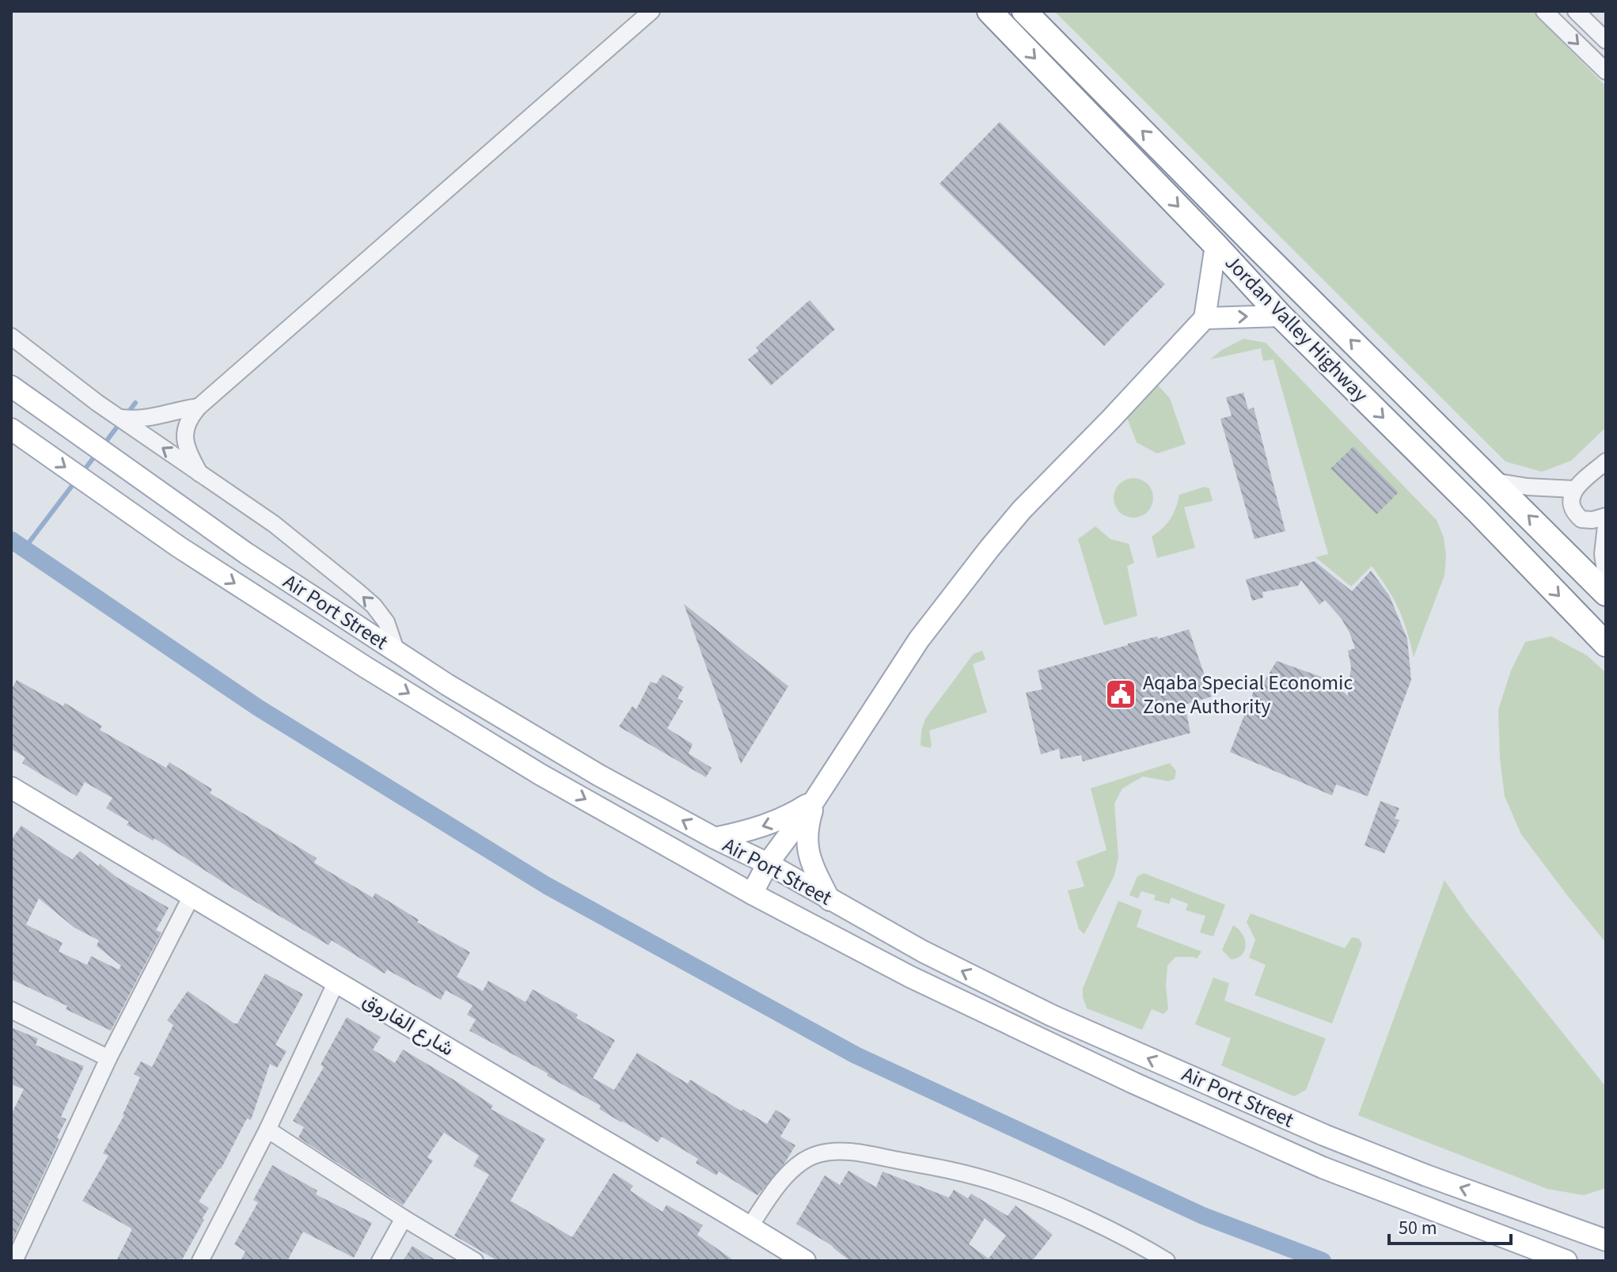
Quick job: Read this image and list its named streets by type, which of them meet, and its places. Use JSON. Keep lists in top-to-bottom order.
{
  "streets": {
    "highway": ["Jordan Valley Highway"],
    "main road": ["Air Port Street", "شارع الفاروق"]
  },
  "places": {
    "public building": ["Aqaba Special Economic Zone Authority"]
  },
  "scale_bar": "50 m"
}
